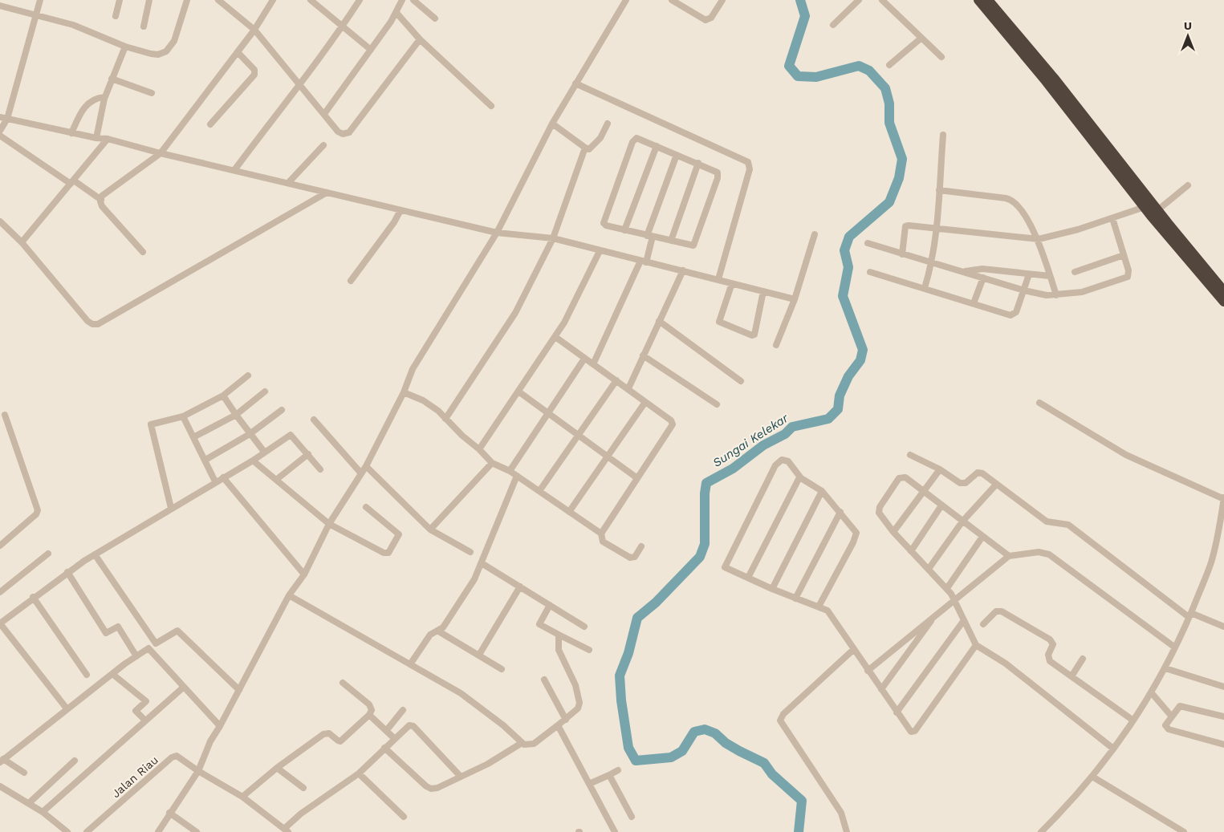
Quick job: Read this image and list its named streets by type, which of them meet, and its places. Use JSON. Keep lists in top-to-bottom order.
{
  "streets": {
    "street": ["Jalan Riau"]
  },
  "water": ["Sungai Kelekar"],
  "north": "top"
}
